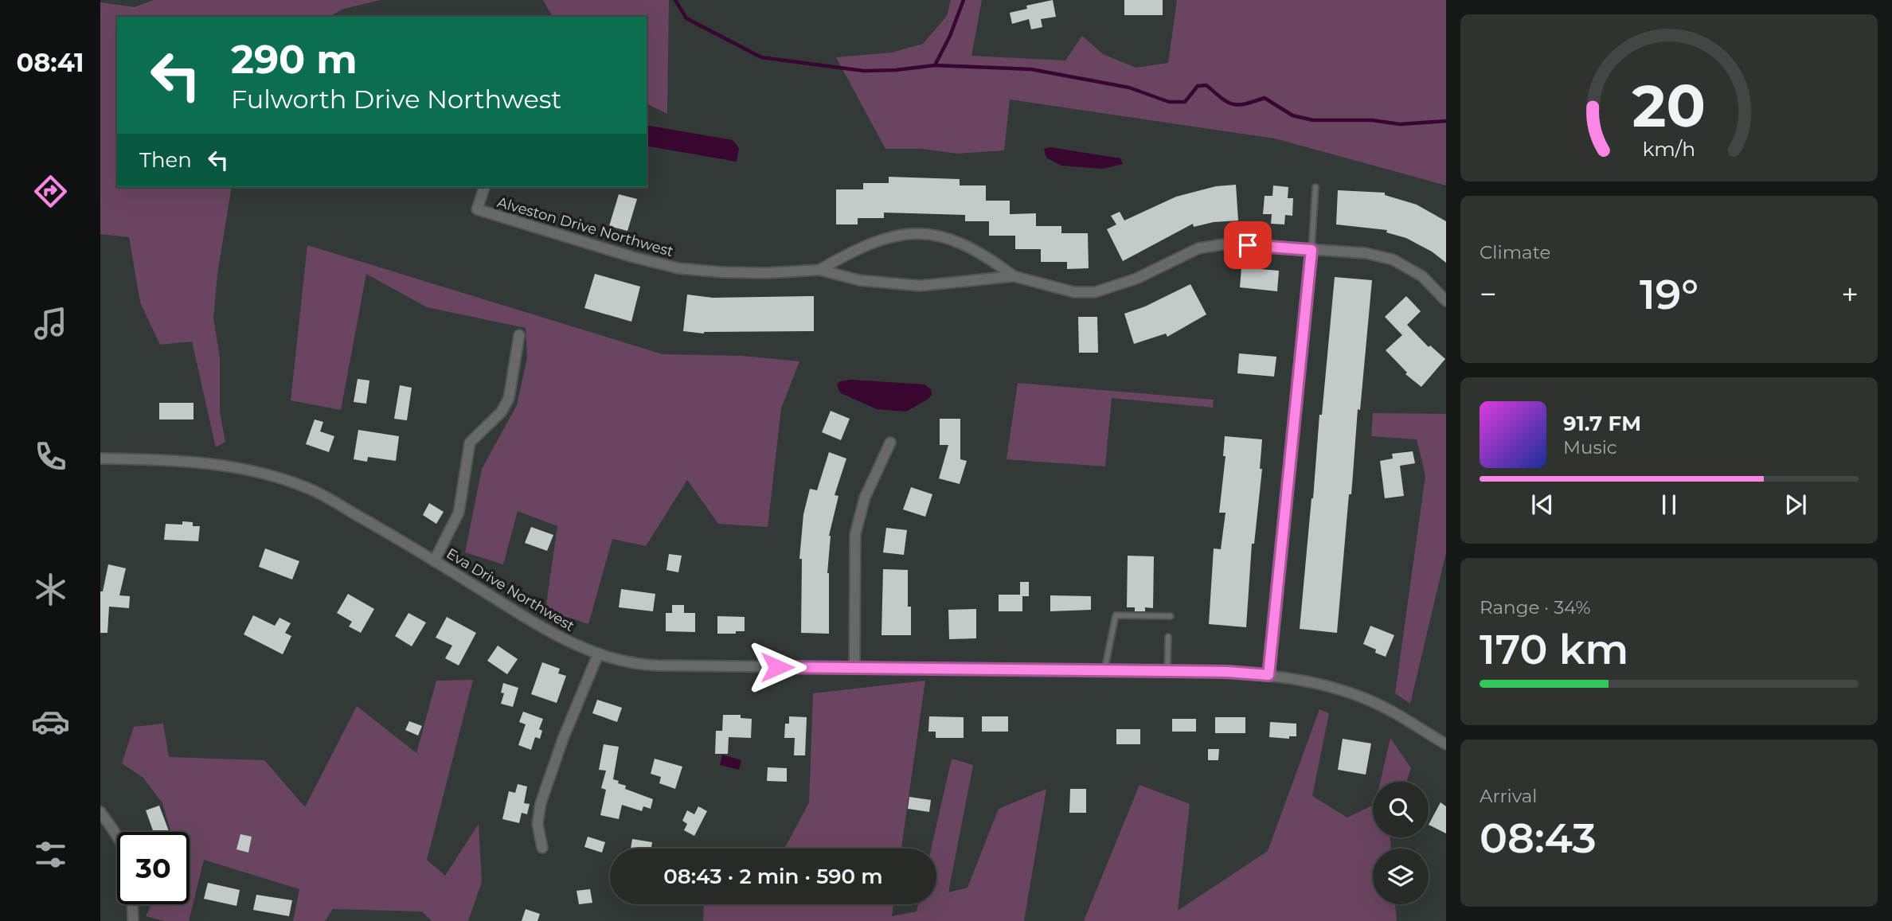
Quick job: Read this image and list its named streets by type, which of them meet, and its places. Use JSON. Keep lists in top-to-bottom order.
{
  "streets": {
    "street": ["Alveston Drive Northwest", "Eva Drive Northwest"]
  },
  "page": {
    "tabs": "08:41",
    "turn": ["290 m", "Fulworth Drive Northwest"],
    "then": "Then",
    "tile": [
      "Climate",
      ["Range · 34%", "170 km"],
      ["Arrival", "08:43"]
    ],
    "heat": ["−", "19°", "+"],
    "song": ["91.7 FM", "Music"],
    "limit": "30",
    "trip": "08:43 · 2 min · 590 m",
    "gauge": ["20", "km/h"]
  }
}
